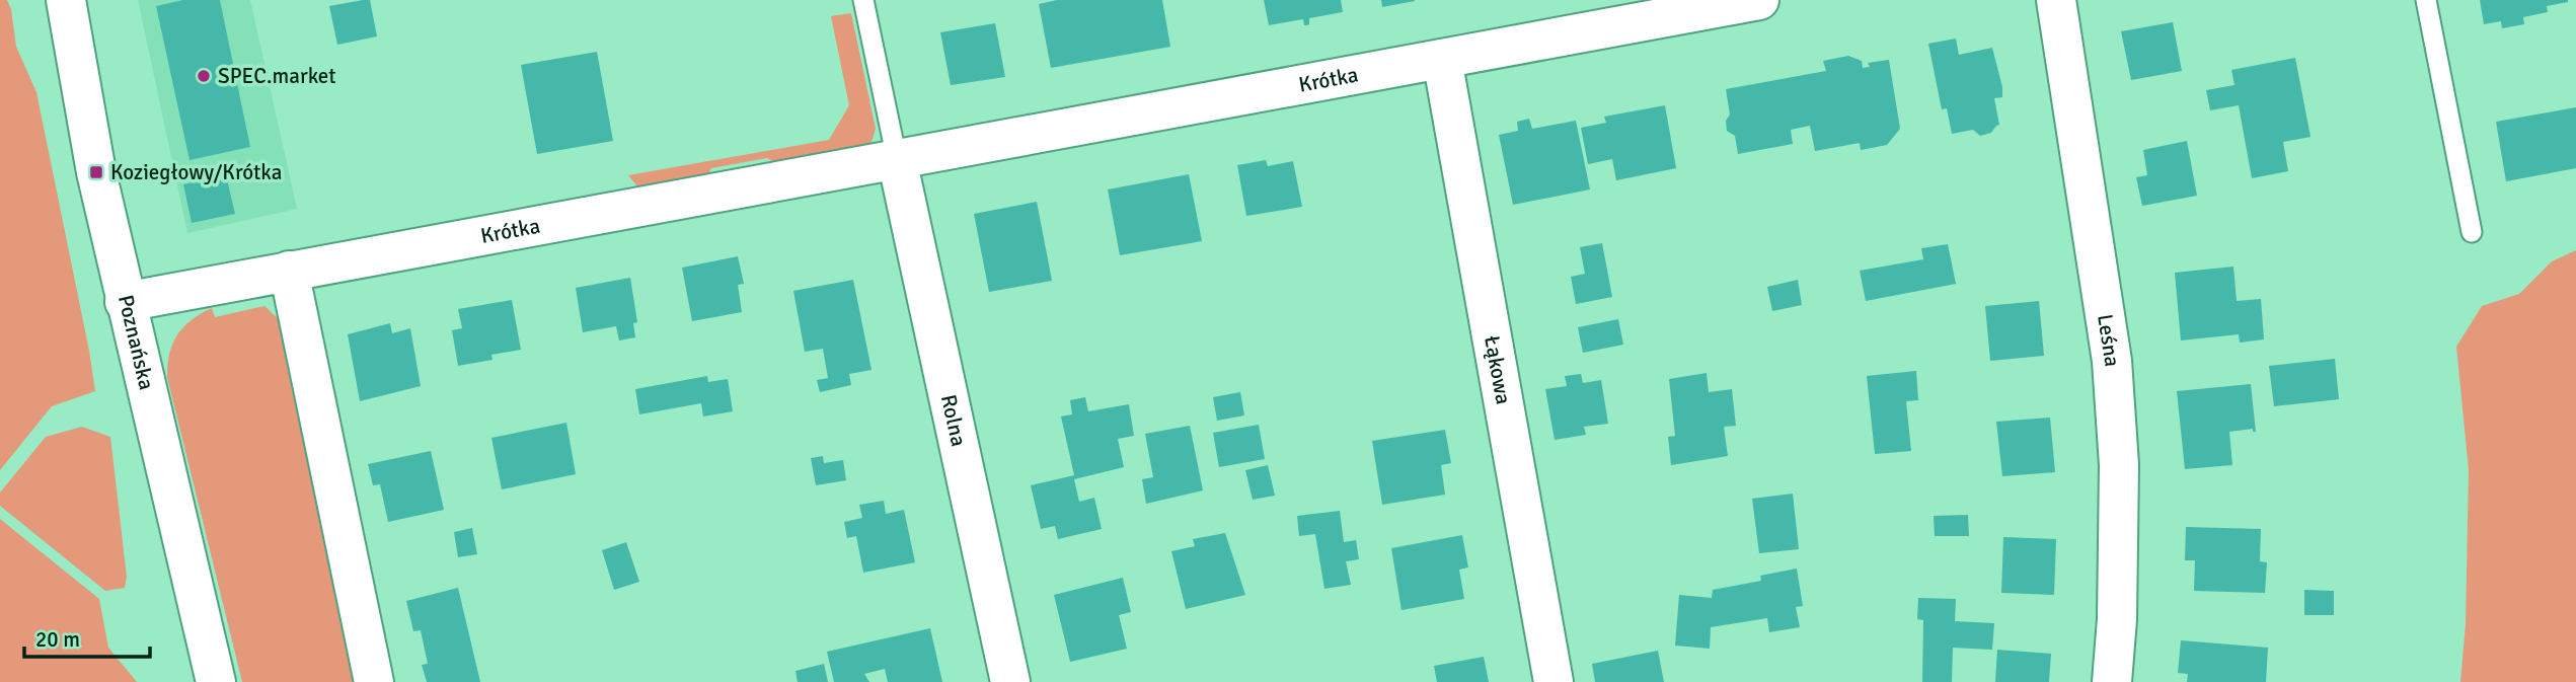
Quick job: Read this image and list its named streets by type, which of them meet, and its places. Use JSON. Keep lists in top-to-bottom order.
{
  "streets": {
    "street": [
      "Krótka",
      "Leśna",
      "Poznańska",
      "Łąkowa",
      "Rolna"
    ]
  },
  "crossings": [
    ["Krótka", "Poznańska"],
    ["Krótka", "Łąkowa"],
    ["Krótka", "Rolna"]
  ],
  "places": {
    "other": ["SPEC.market"],
    "transit": ["Koziegłowy/Krótka"]
  },
  "scale_bar": "20 m"
}
